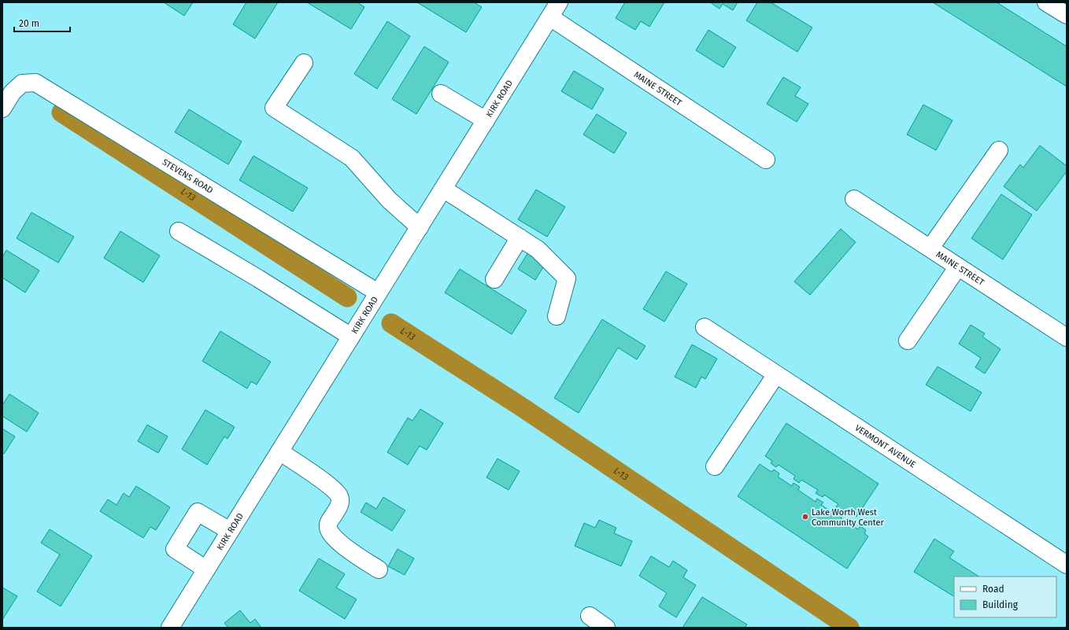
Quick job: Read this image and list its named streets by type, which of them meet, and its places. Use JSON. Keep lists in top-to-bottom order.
{
  "streets": {
    "street": [
      "MAINE STREET",
      "KIRK ROAD",
      "STEVENS ROAD",
      "VERMONT AVENUE"
    ]
  },
  "crossings": [
    ["MAINE STREET", "KIRK ROAD"],
    ["KIRK ROAD", "STEVENS ROAD"]
  ],
  "water": ["L-13"],
  "places": ["Lake Worth West Community Center"],
  "legend": ["Road", "Building"],
  "scale_bar": "20 m"
}
